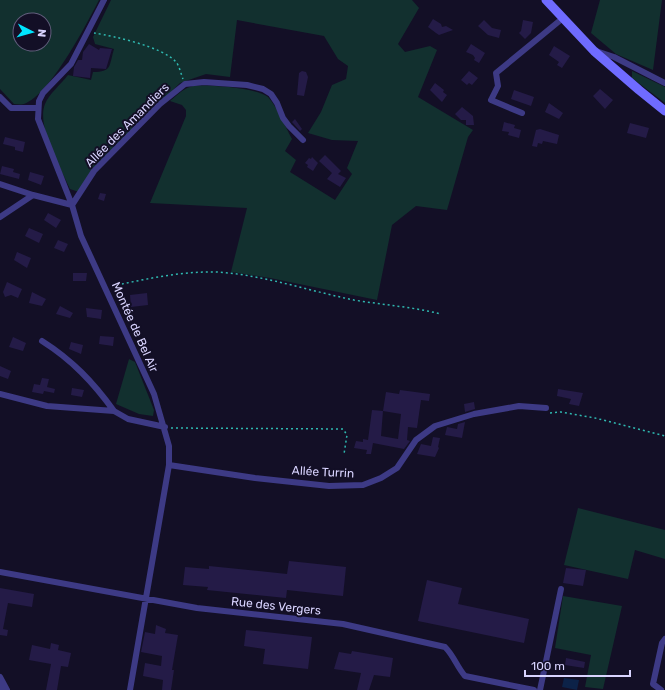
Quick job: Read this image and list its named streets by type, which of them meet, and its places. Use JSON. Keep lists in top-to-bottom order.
{
  "streets": {
    "street": [
      "Allée des Amandiers",
      "Montée de Bel Air",
      "Allée Turrin",
      "Rue des Vergers"
    ]
  },
  "crossings": [
    ["Allée des Amandiers", "Montée de Bel Air"],
    ["Montée de Bel Air", "Allée Turrin"],
    ["Montée de Bel Air", "Rue des Vergers"]
  ],
  "scale_bar": "100 m",
  "north": "right"
}
